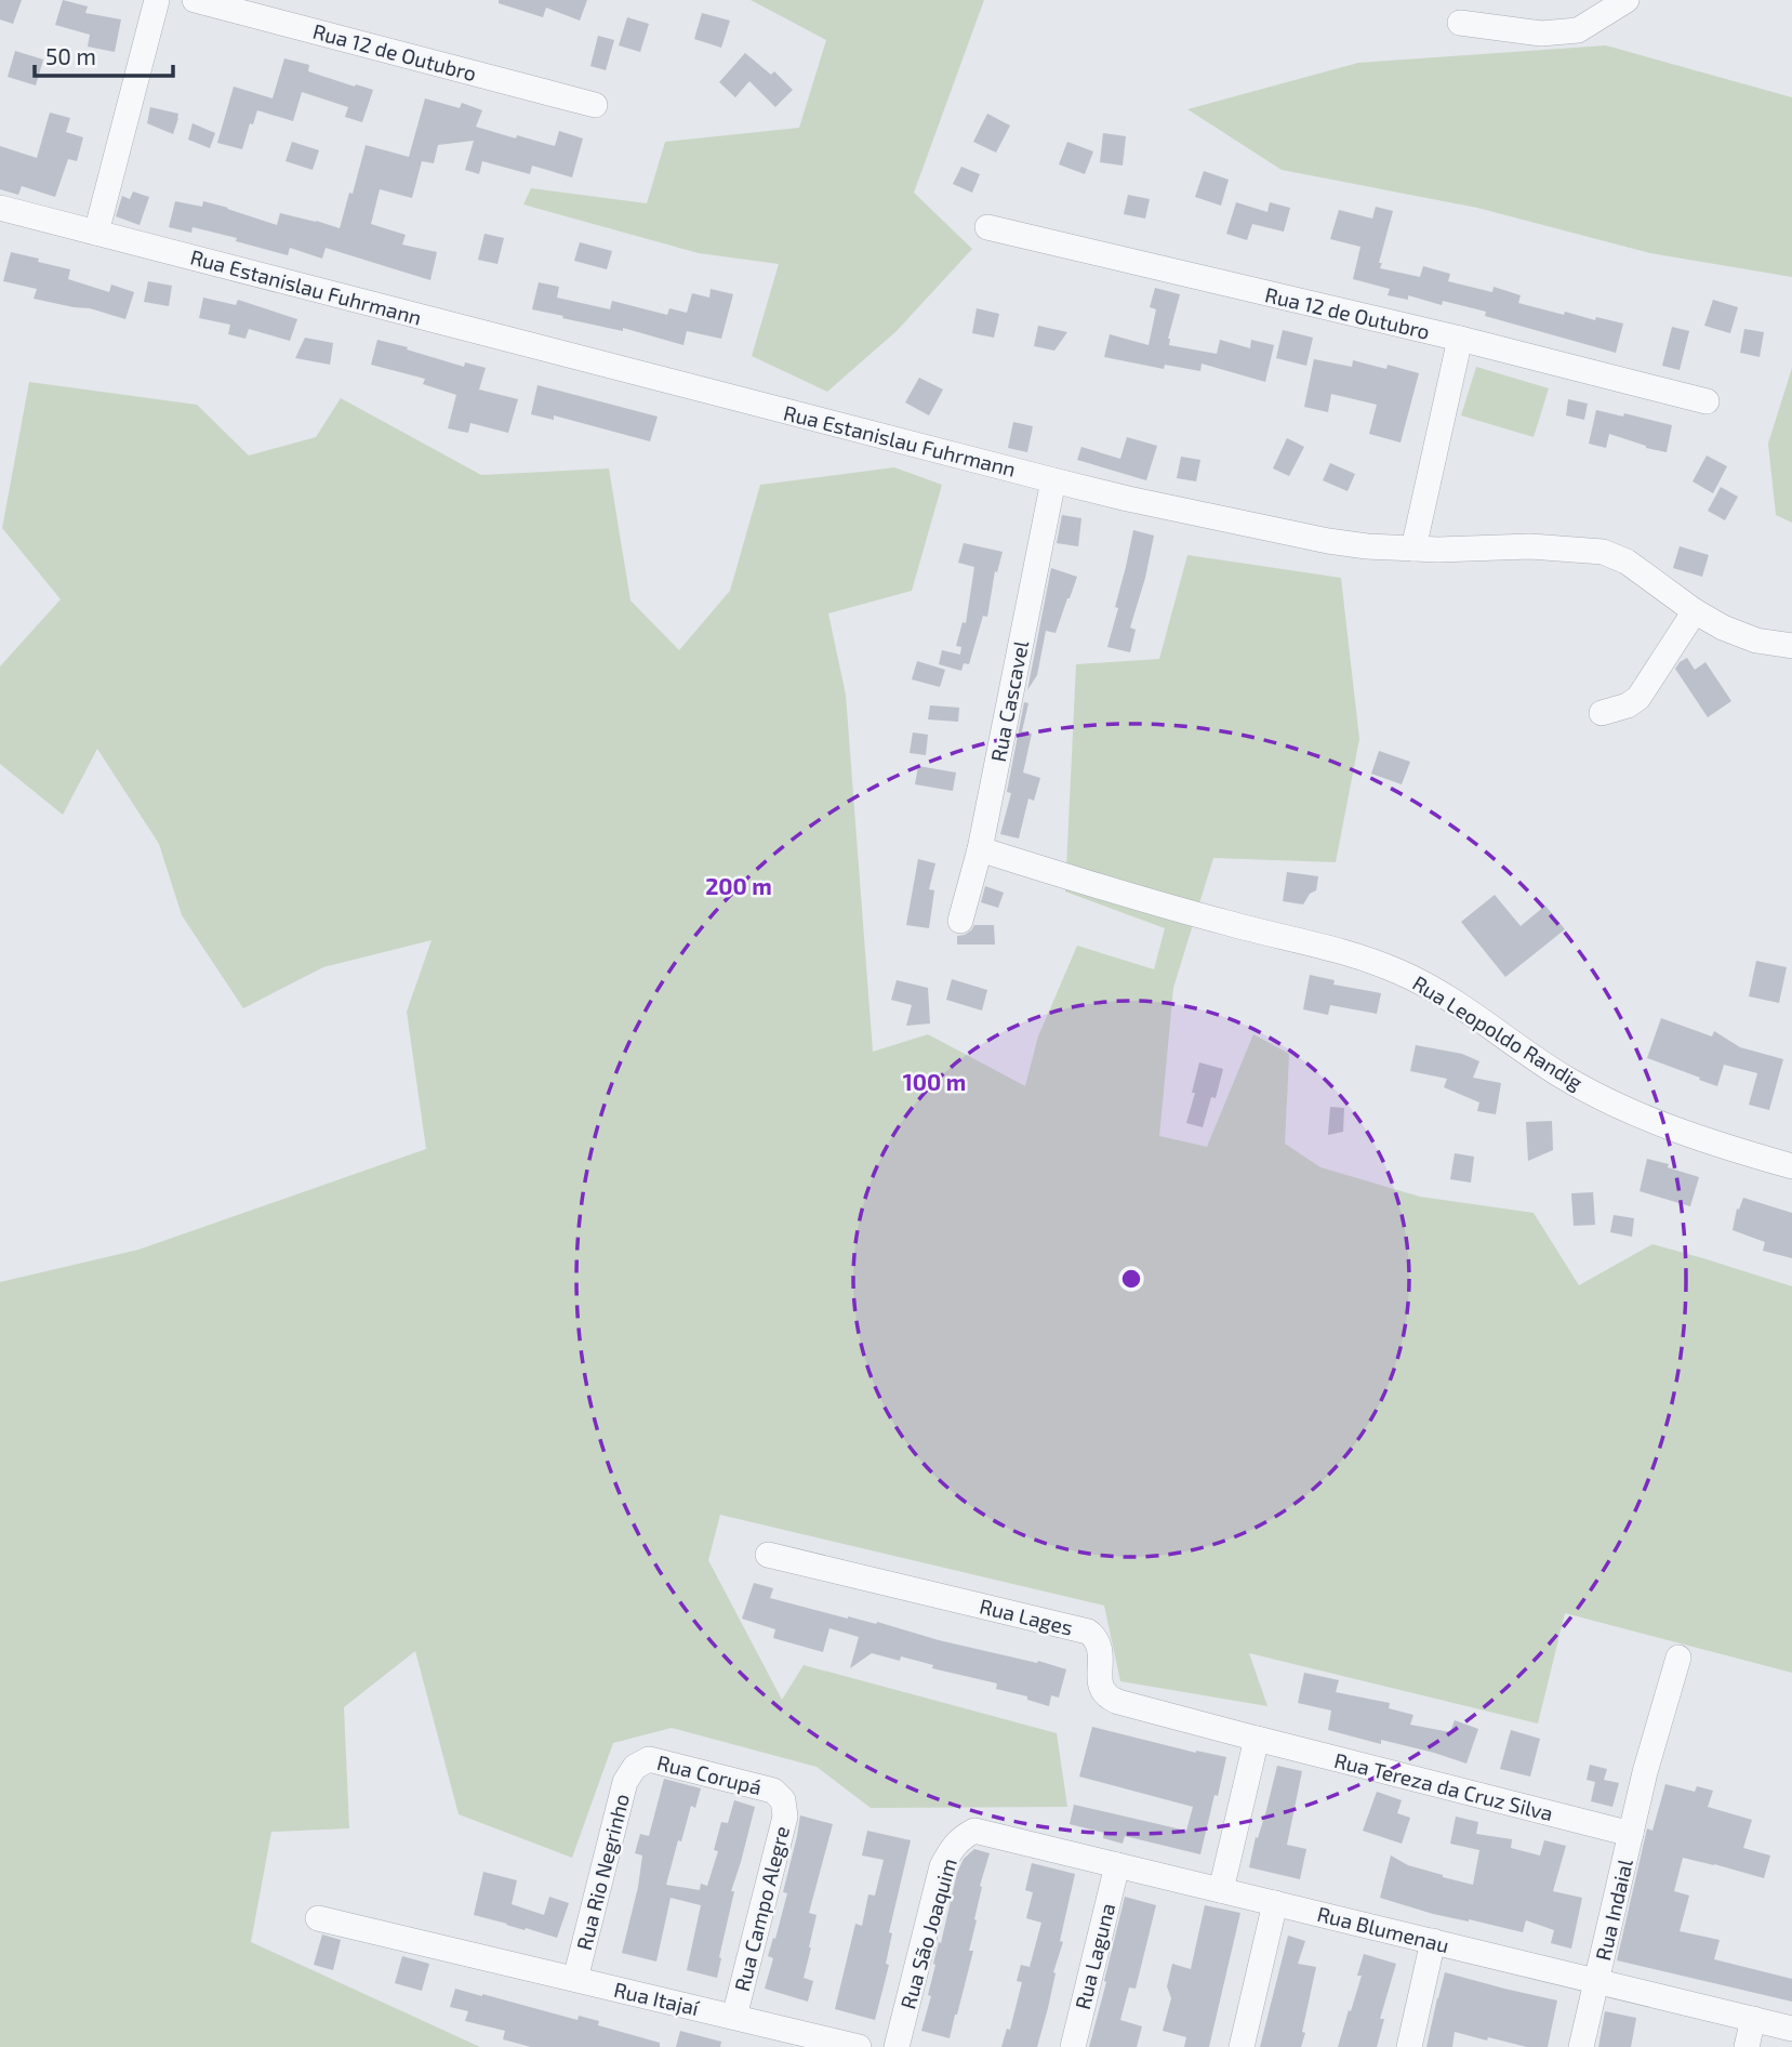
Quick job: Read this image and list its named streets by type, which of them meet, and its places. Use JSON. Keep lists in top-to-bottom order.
{
  "streets": {
    "street": [
      "Rua 12 de Outubro",
      "Rua Estanislau Fuhrmann",
      "Rua Cascavel",
      "Rua Leopoldo Randig",
      "Rua Lages",
      "Rua Corupá",
      "Rua Tereza da Cruz Silva",
      "Rua Rio Negrinho",
      "Rua Campo Alegre",
      "Rua Indaial",
      "Rua Blumenau",
      "Rua São Joaquim",
      "Rua Laguna",
      "Rua Itajaí"
    ]
  },
  "crossings": [
    ["Rua Estanislau Fuhrmann", "Rua Cascavel"],
    ["Rua Cascavel", "Rua Leopoldo Randig"],
    ["Rua Lages", "Rua Tereza da Cruz Silva"],
    ["Rua Corupá", "Rua Rio Negrinho"],
    ["Rua Corupá", "Rua Campo Alegre"],
    ["Rua Tereza da Cruz Silva", "Rua Indaial"],
    ["Rua Rio Negrinho", "Rua Itajaí"],
    ["Rua Campo Alegre", "Rua Itajaí"],
    ["Rua Indaial", "Rua Blumenau"],
    ["Rua Blumenau", "Rua São Joaquim"],
    ["Rua Blumenau", "Rua Laguna"]
  ],
  "scale_bar": "50 m",
  "rings": ["200 m", "100 m"]
}
